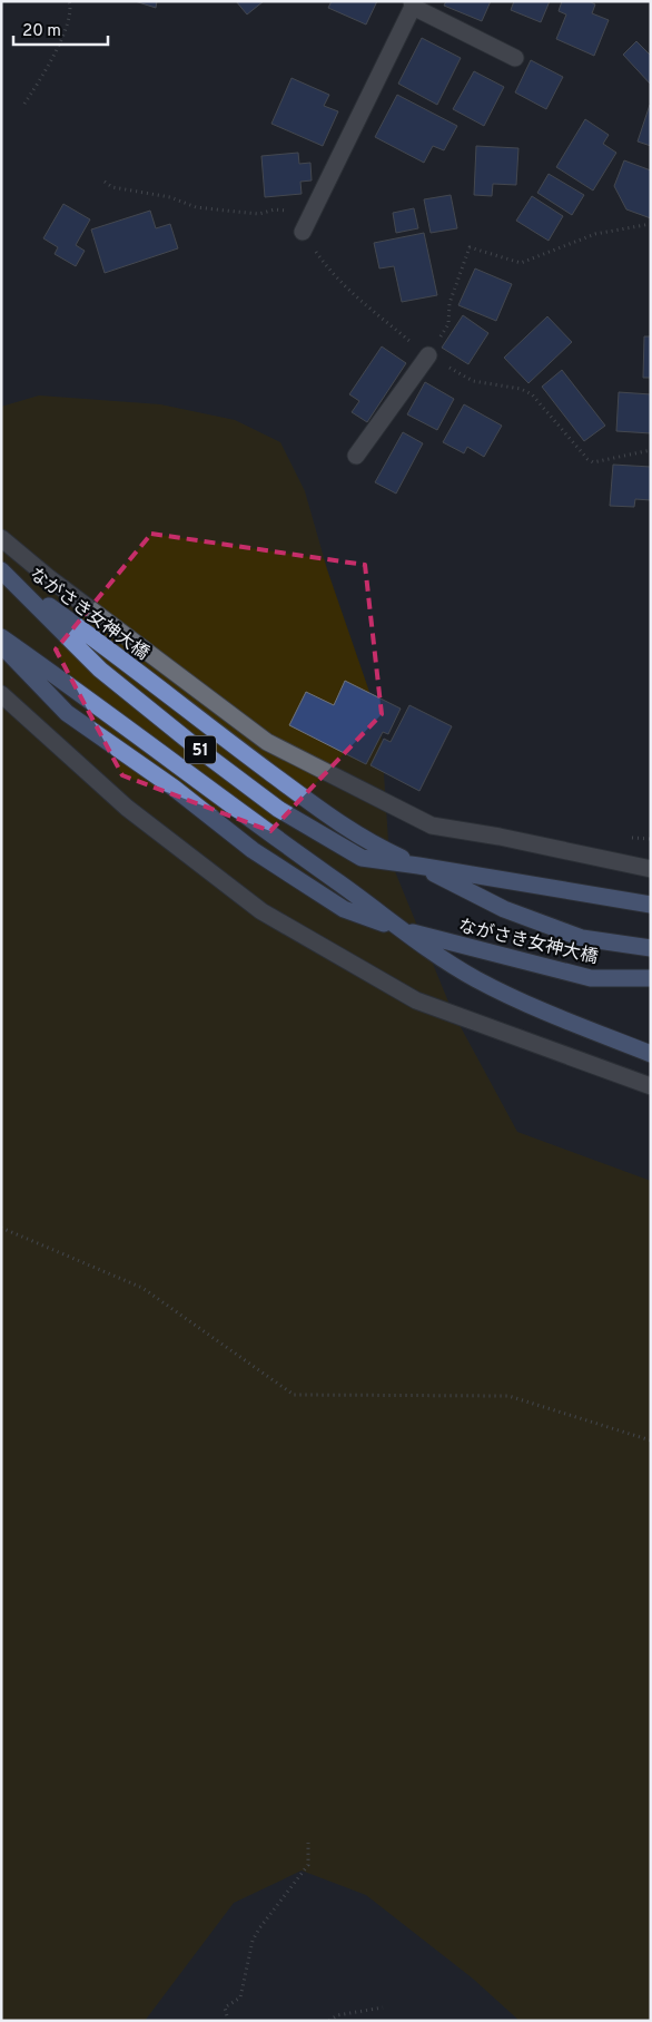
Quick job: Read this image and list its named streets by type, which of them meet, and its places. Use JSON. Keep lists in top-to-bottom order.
{
  "streets": {
    "main road": ["ながさき女神大橋", "51"]
  },
  "crossings": [
    ["ながさき女神大橋", "51"]
  ],
  "scale_bar": "20 m"
}
